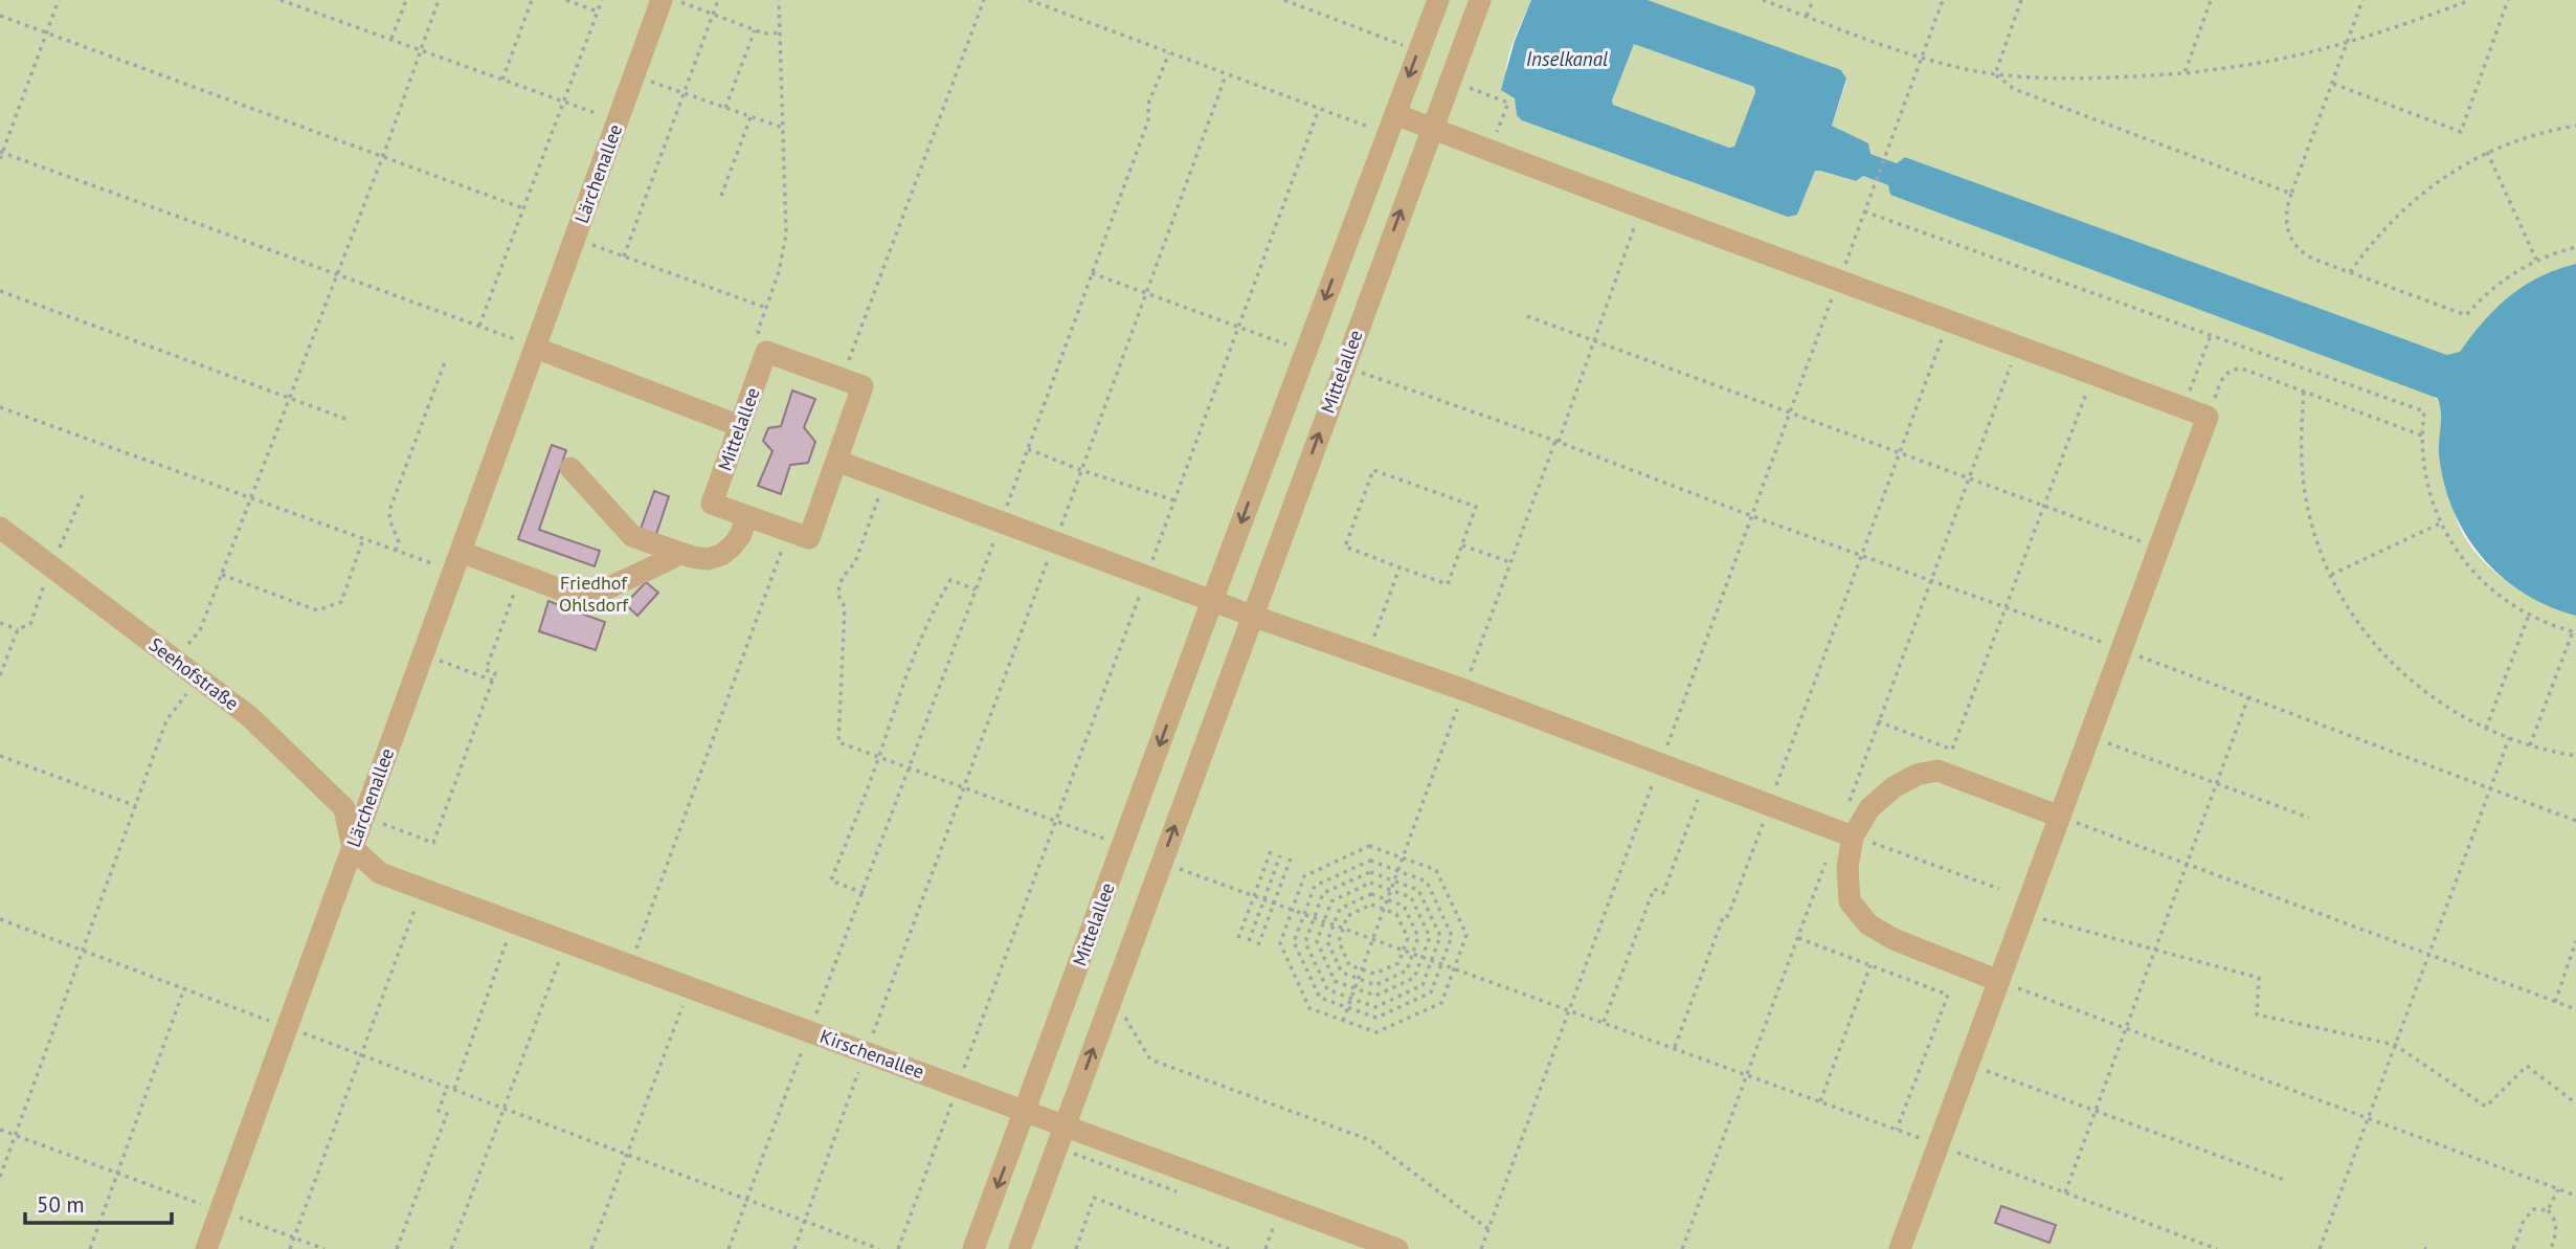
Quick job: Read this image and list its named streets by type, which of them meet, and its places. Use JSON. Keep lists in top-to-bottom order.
{
  "streets": {
    "street": [
      "Lärchenallee",
      "Mittelallee",
      "Seehofstraße",
      "Kirschenallee"
    ]
  },
  "crossings": [
    ["Lärchenallee", "Seehofstraße"],
    ["Lärchenallee", "Kirschenallee"],
    ["Mittelallee", "Kirschenallee"],
    ["Seehofstraße", "Kirschenallee"]
  ],
  "water": ["Inselkanal"],
  "parks": ["Friedhof Ohlsdorf"],
  "scale_bar": "50 m"
}
